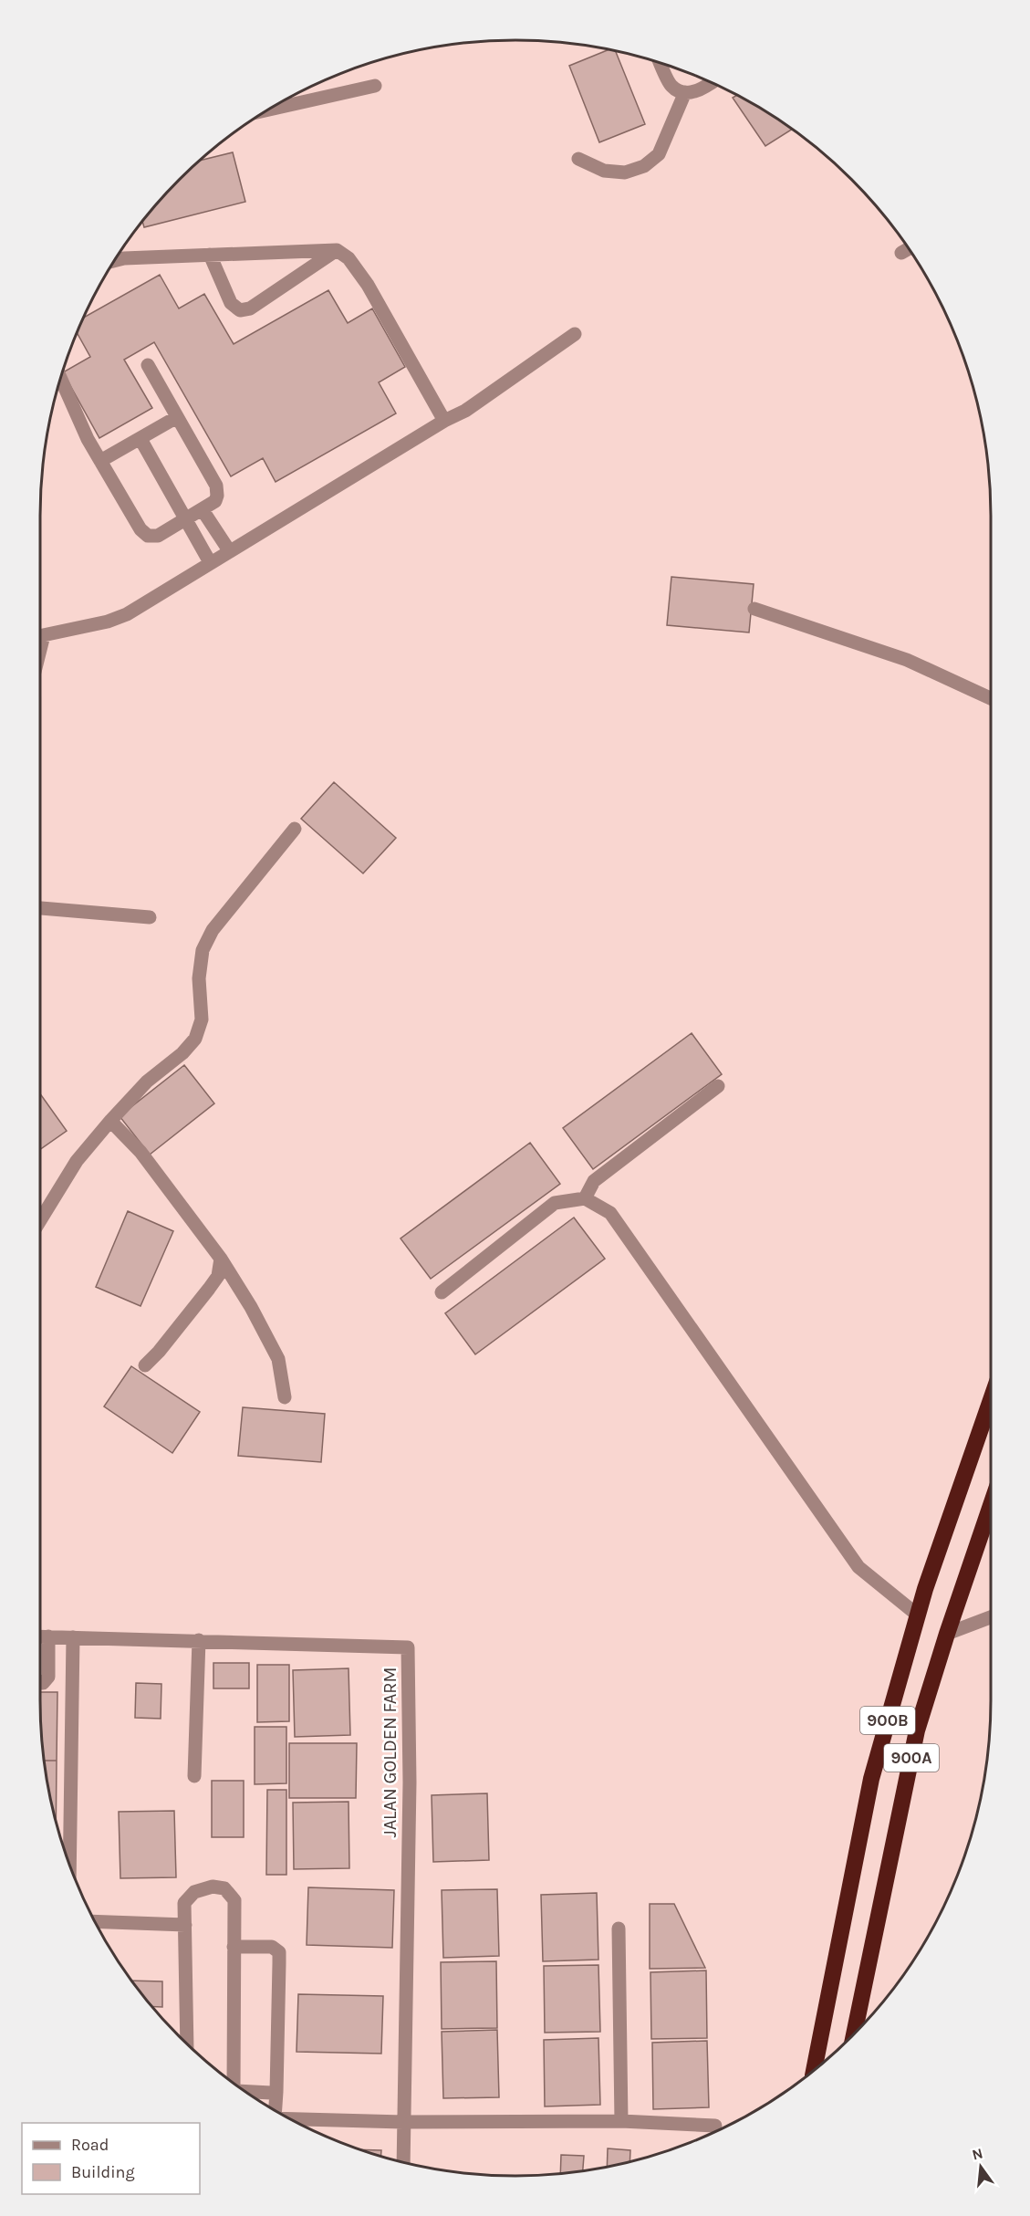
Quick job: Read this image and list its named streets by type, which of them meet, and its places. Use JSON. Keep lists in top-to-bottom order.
{
  "streets": {
    "highway": ["900B", "900A"],
    "street": ["JALAN GOLDEN FARM"]
  },
  "legend": ["Road", "Building"],
  "north": "top"
}
